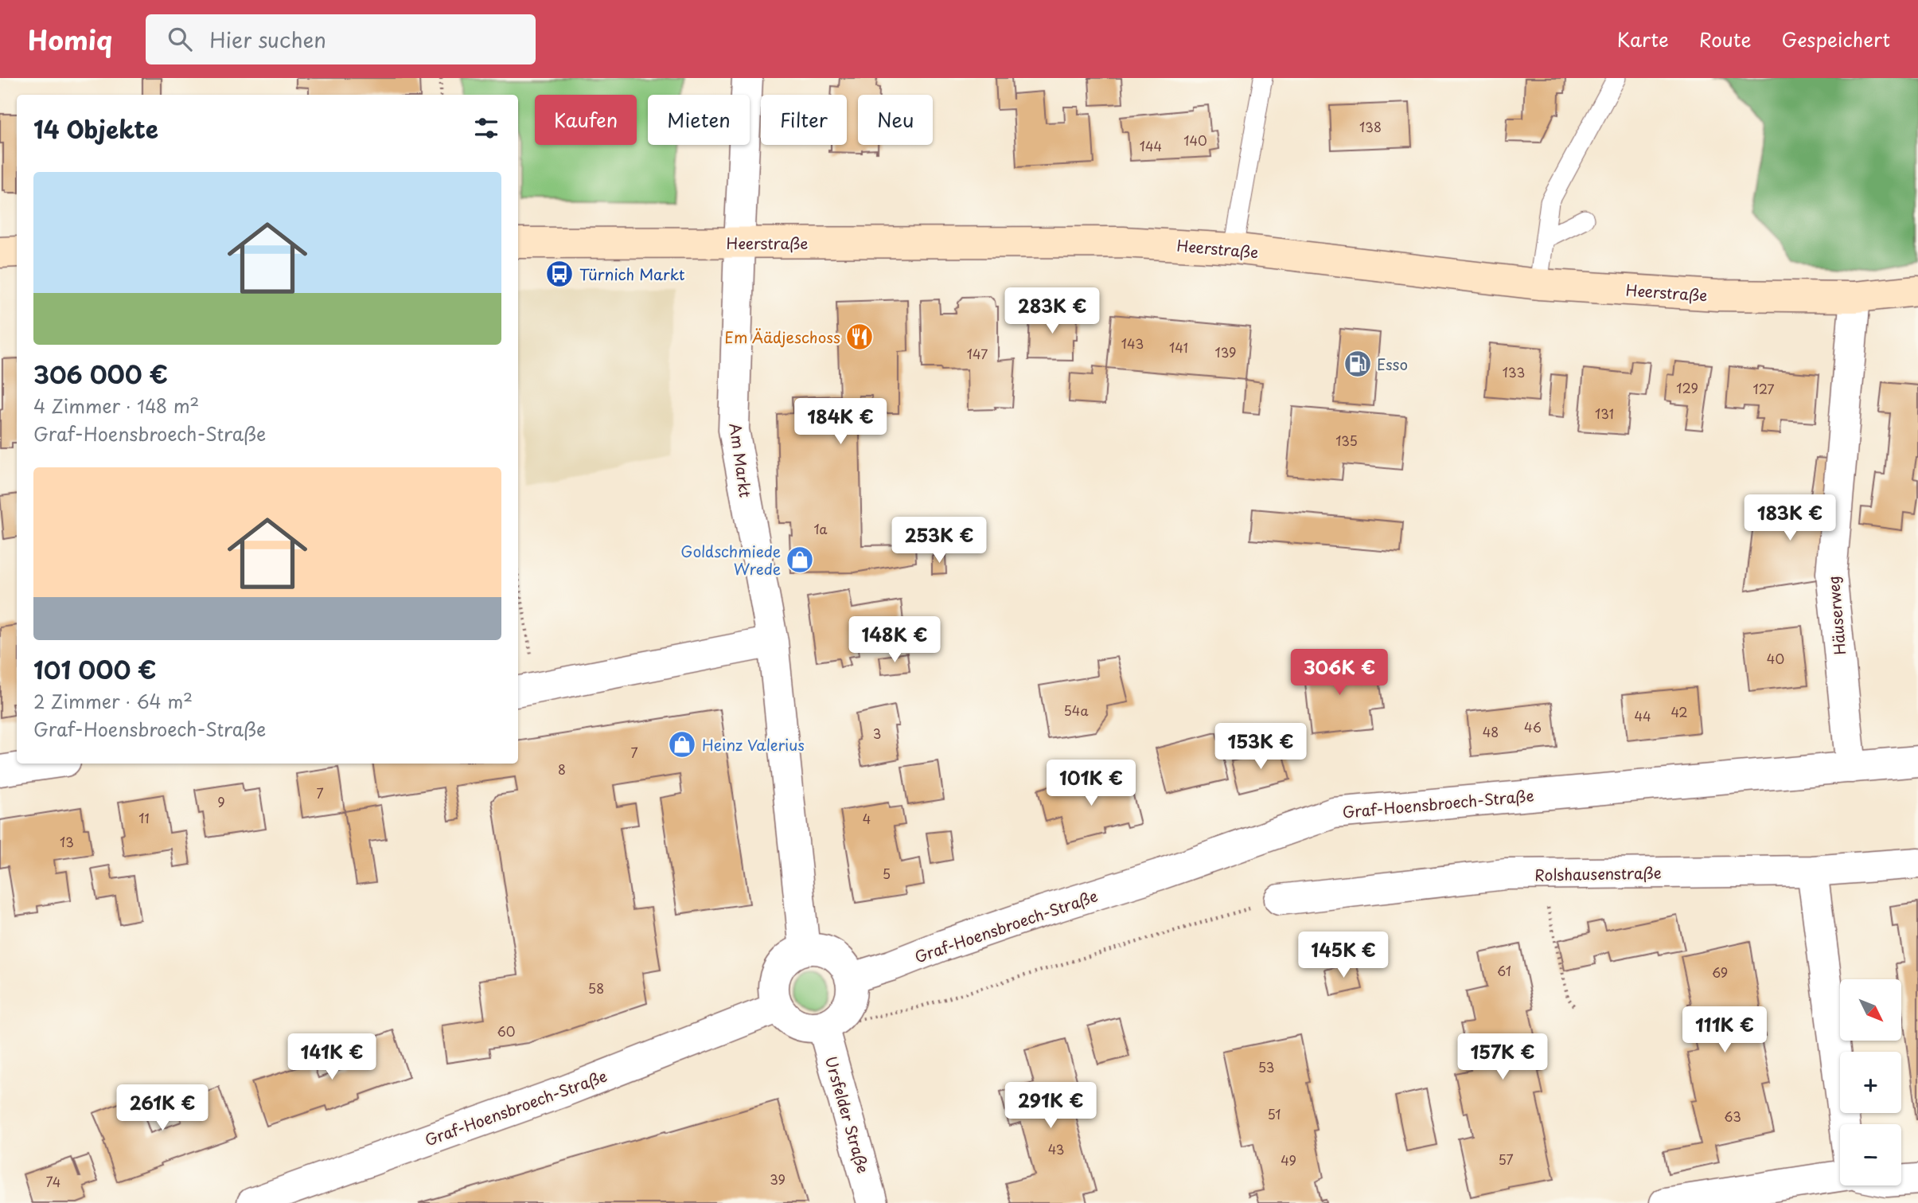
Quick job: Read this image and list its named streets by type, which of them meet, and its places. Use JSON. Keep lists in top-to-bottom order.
{
  "streets": {
    "main road": ["Heerstraße"],
    "street": [
      "Am Markt",
      "Häuserweg",
      "Graf-Hoensbroech-Straße",
      "Rolshausenstraße",
      "Ursfelder Straße"
    ]
  },
  "crossings": [
    ["Heerstraße", "Am Markt"],
    ["Heerstraße", "Häuserweg"],
    ["Am Markt", "Graf-Hoensbroech-Straße"],
    ["Am Markt", "Ursfelder Straße"],
    ["Häuserweg", "Graf-Hoensbroech-Straße"],
    ["Graf-Hoensbroech-Straße", "Ursfelder Straße"]
  ],
  "places": {
    "bus stop": ["Türnich Markt"],
    "restaurant": ["Em Äädjeschoss"],
    "fuel station": ["Esso"],
    "shop": ["Goldschmiede Wrede", "Heinz Valerius"]
  },
  "house_numbers": [
    "138",
    "140",
    "144",
    "143",
    "141",
    "139",
    "147",
    "133",
    "129",
    "127",
    "131",
    "135",
    "1a",
    "40",
    "54a",
    "42",
    "44",
    "46",
    "48",
    "3",
    "7",
    "8",
    "7",
    "9",
    "11",
    "4",
    "13",
    "5",
    "61",
    "69",
    "58",
    "60",
    "53",
    "51",
    "63",
    "43",
    "57",
    "49",
    "39",
    "74"
  ],
  "north": "bottom right",
  "page": {
    "header": "Homiq",
    "search": "Hier suchen",
    "nav": ["Karte", "Route", "Gespeichert"],
    "chip": [
      "Kaufen",
      "Mieten",
      "Filter",
      "Neu"
    ],
    "heading": "14 Objekte",
    "list": [
      {
        "name": "306 000 €",
        "note": "4 Zimmer · 148 m² · Graf-Hoensbroech-Straße"
      },
      {
        "name": "101 000 €",
        "note": "2 Zimmer · 64 m² · Graf-Hoensbroech-Straße"
      }
    ],
    "price": [
      "283K €",
      "184K €",
      "183K €",
      "253K €",
      "148K €",
      "306K €",
      "153K €",
      "101K €",
      "145K €",
      "111K €",
      "141K €",
      "157K €",
      "291K €",
      "261K €"
    ],
    "map_buttons": ["+", "−"]
  }
}
